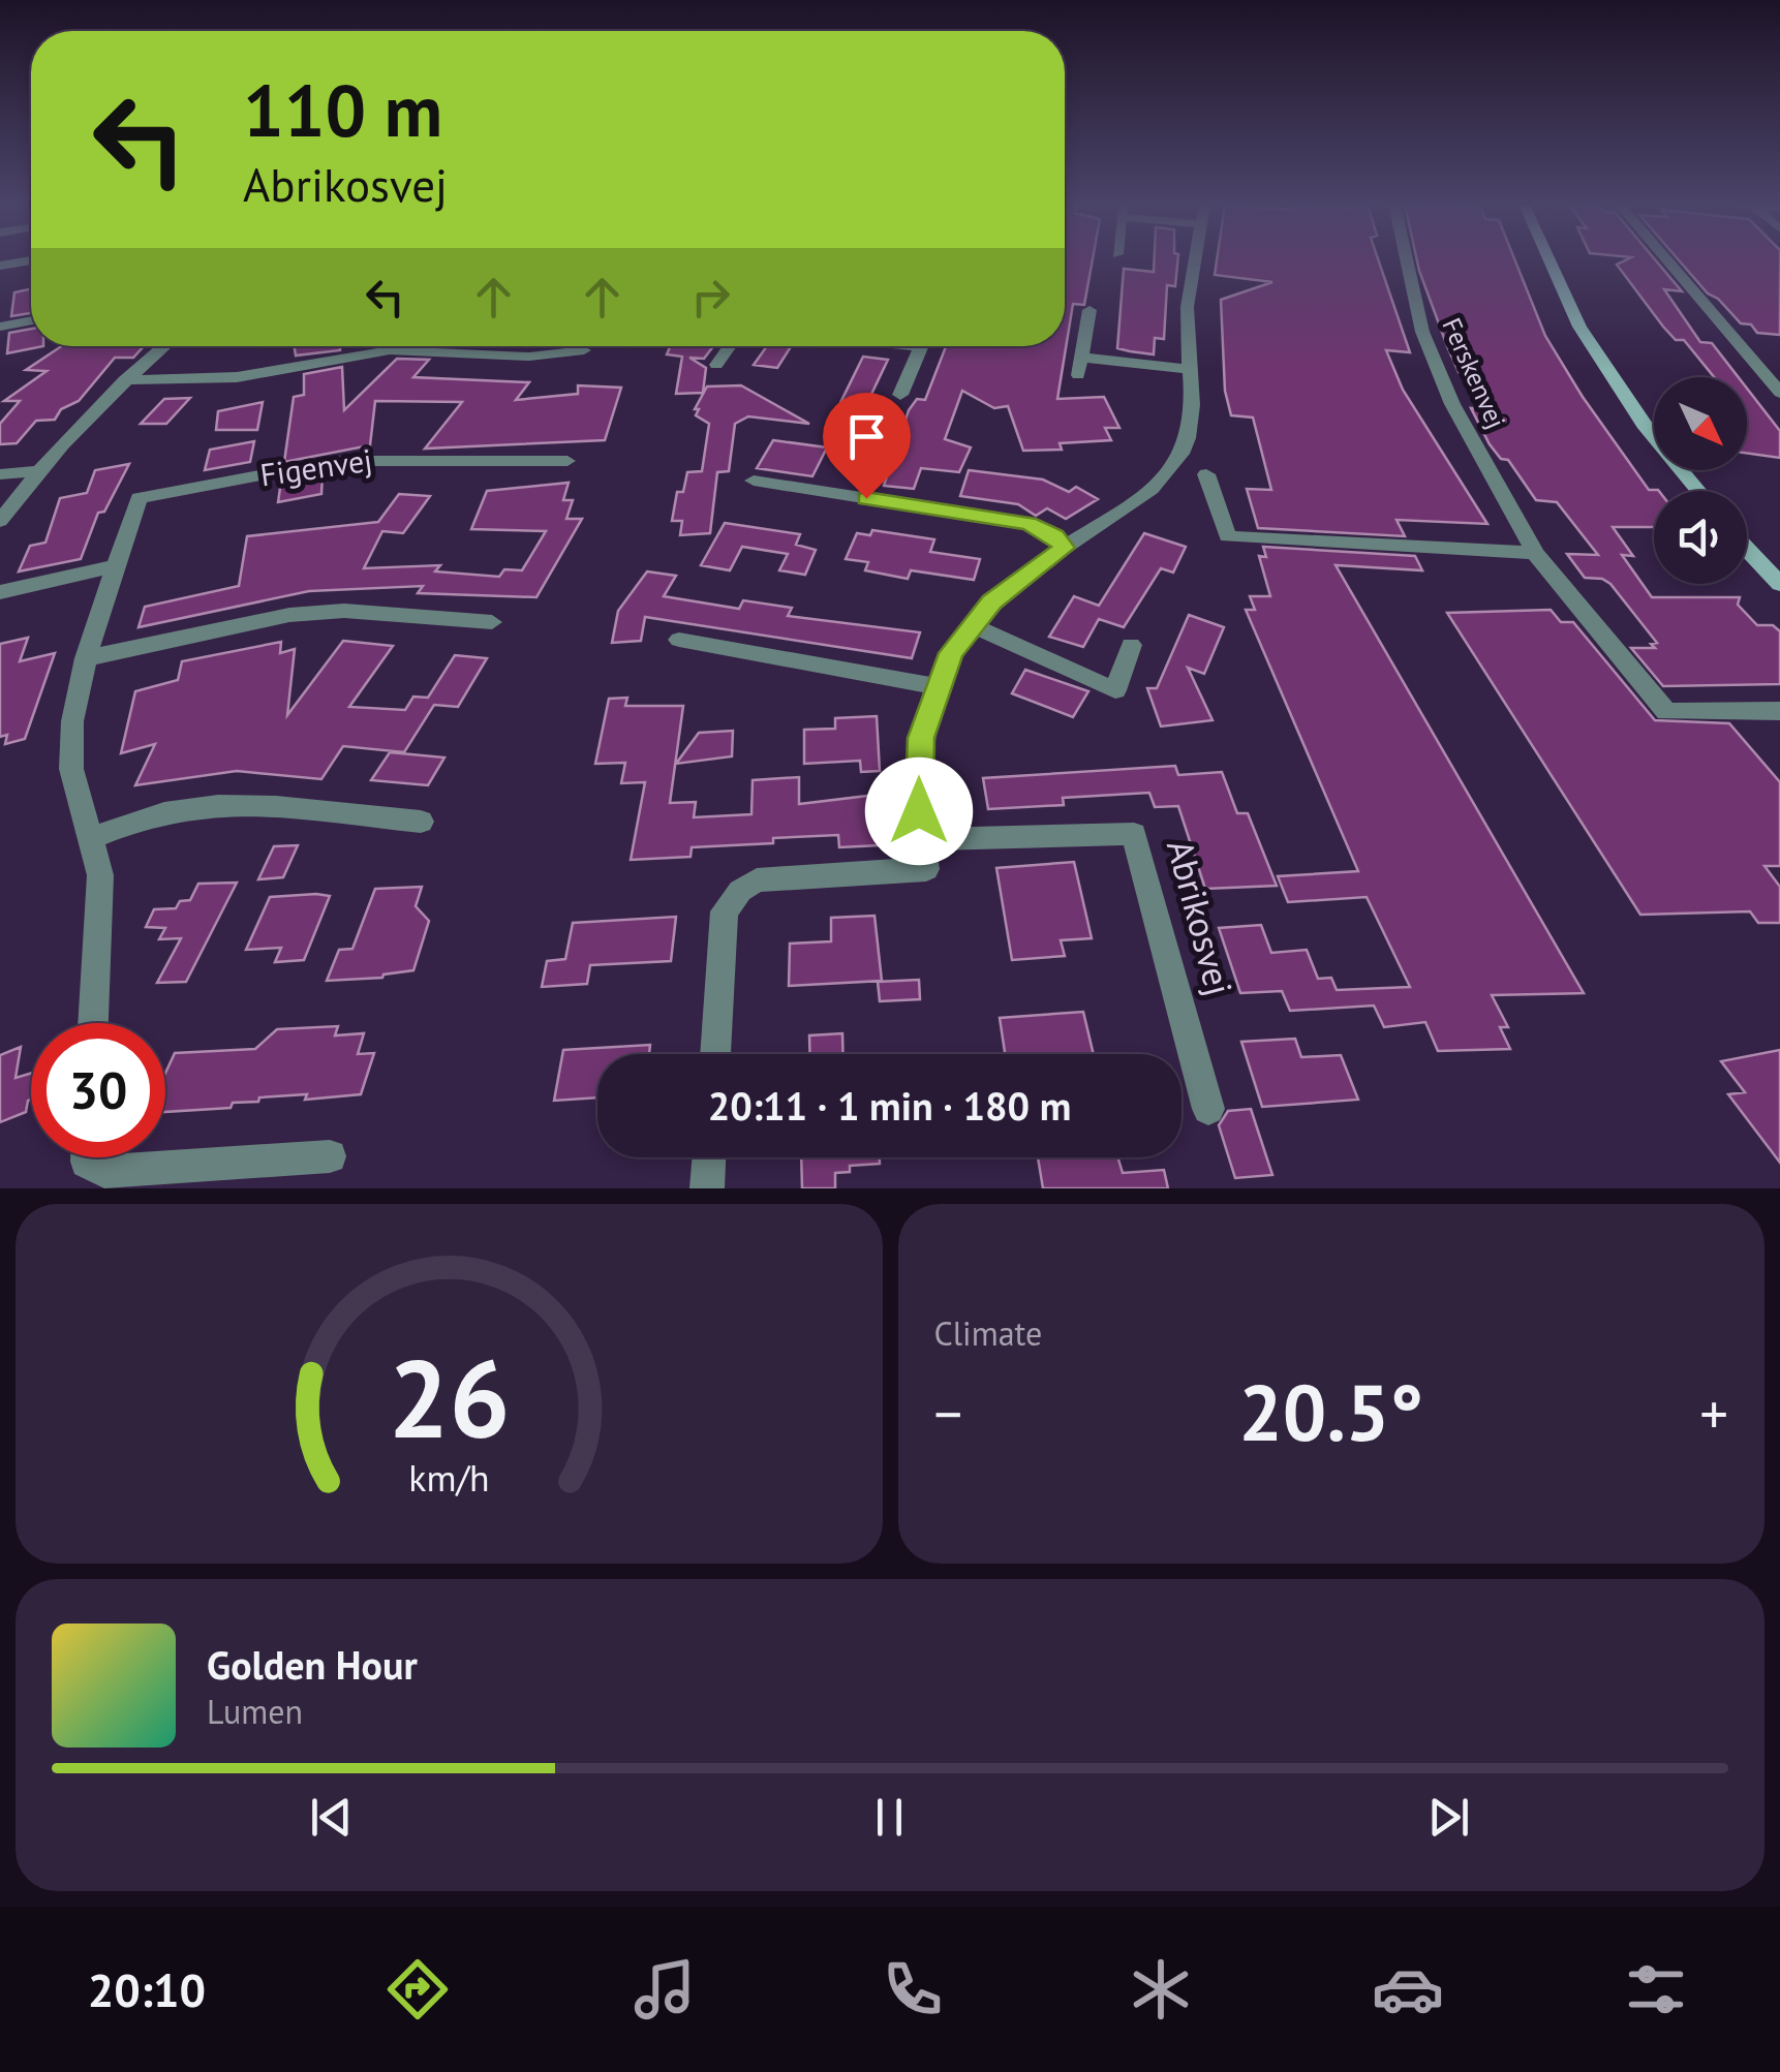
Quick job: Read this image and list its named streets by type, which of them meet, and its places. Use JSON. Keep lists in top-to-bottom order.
{
  "streets": {
    "street": ["Ferskenvej", "Figenvej", "Abrikosvej"]
  },
  "north": "bottom right",
  "page": {
    "turn": ["110 m", "Abrikosvej"],
    "limit": "30",
    "trip": "20:11 · 1 min · 180 m",
    "tile": "Climate",
    "heat": ["−", "20.5°", "+"],
    "song": ["Golden Hour", "Lumen"],
    "tabs": "20:10",
    "gauge": ["26", "km/h"]
  }
}
